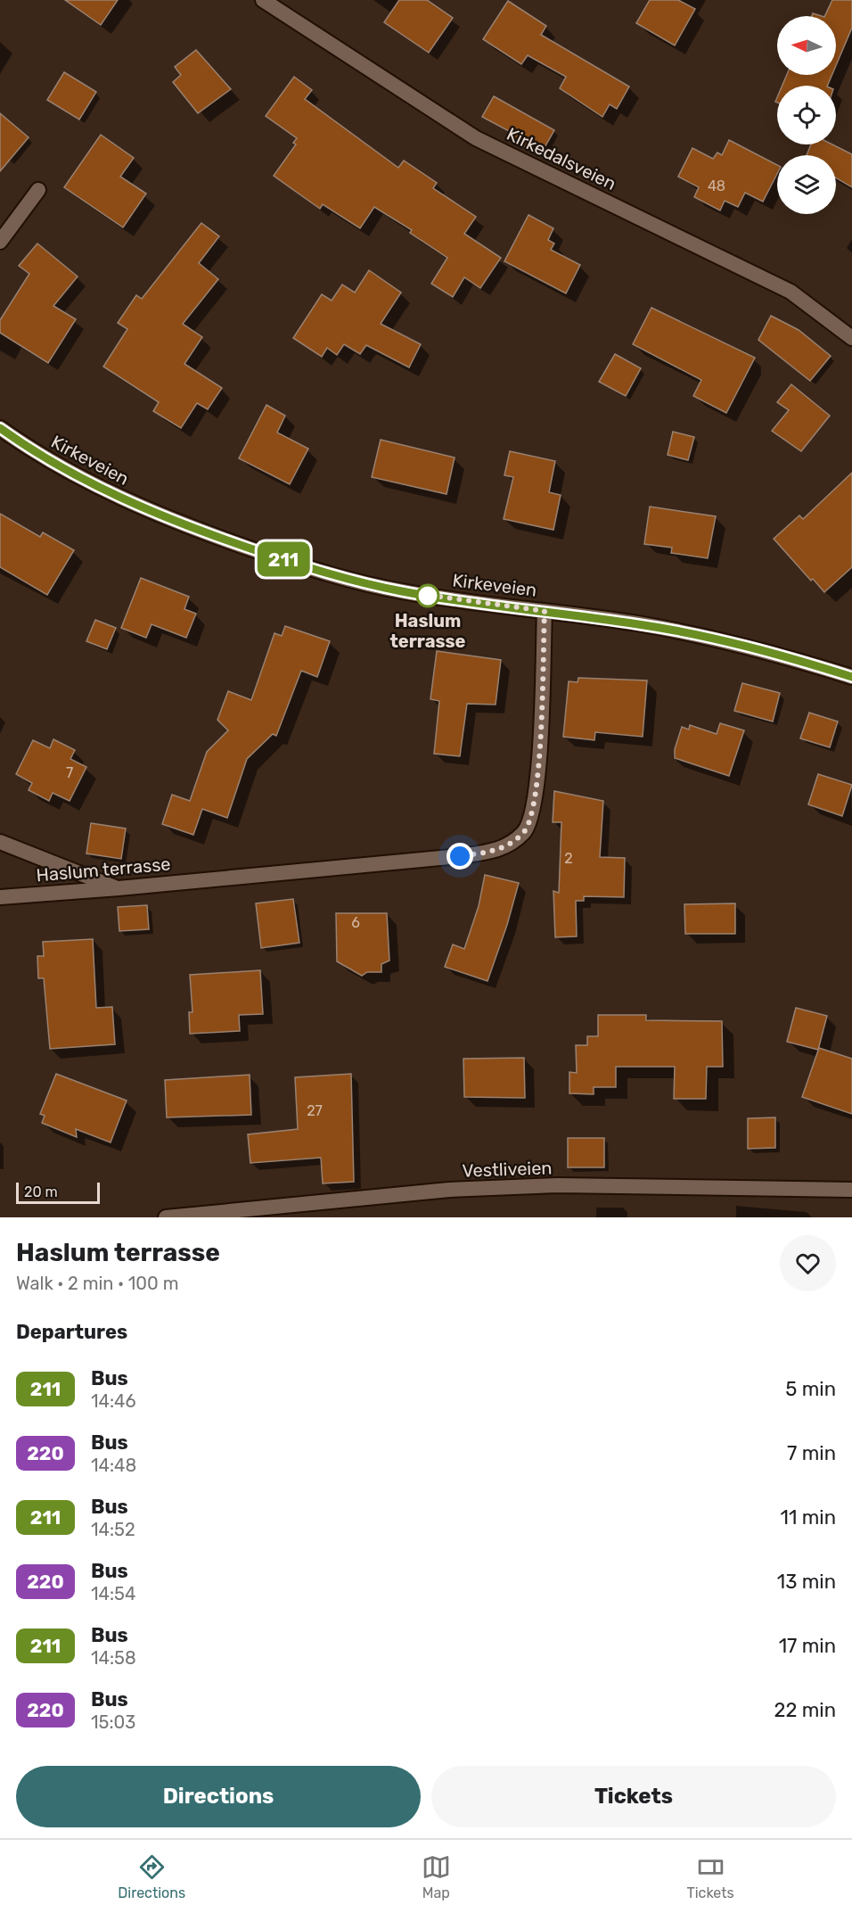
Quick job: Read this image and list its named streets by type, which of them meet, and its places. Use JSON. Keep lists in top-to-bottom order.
{
  "streets": {
    "street": [
      "Kirkedalsveien",
      "Kirkeveien",
      "Haslum terrasse",
      "Vestliveien"
    ]
  },
  "crossings": [
    ["Kirkeveien", "Haslum terrasse"]
  ],
  "places": ["Haslum terrasse"],
  "lines": ["bus line 211"],
  "house_numbers": [
    "48",
    "7",
    "2",
    "6",
    "27"
  ],
  "scale_bar": "20 m",
  "north": "left",
  "page": {
    "on_map": "211",
    "scale": "20 m",
    "heading": [
      ["Haslum terrasse", "Walk · 2 min · 100 m"],
      "Departures"
    ],
    "list": [
      {
        "mark": "211",
        "name": "Bus",
        "note": "14:46",
        "value": "5 min"
      },
      {
        "mark": "220",
        "name": "Bus",
        "note": "14:48",
        "value": "7 min"
      },
      {
        "mark": "211",
        "name": "Bus",
        "note": "14:52",
        "value": "11 min"
      },
      {
        "mark": "220",
        "name": "Bus",
        "note": "14:54",
        "value": "13 min"
      },
      {
        "mark": "211",
        "name": "Bus",
        "note": "14:58",
        "value": "17 min"
      },
      {
        "mark": "220",
        "name": "Bus",
        "note": "15:03",
        "value": "22 min"
      }
    ],
    "buttons": ["Directions", "Tickets"],
    "tabs": ["Directions", "Map", "Tickets"]
  }
}
